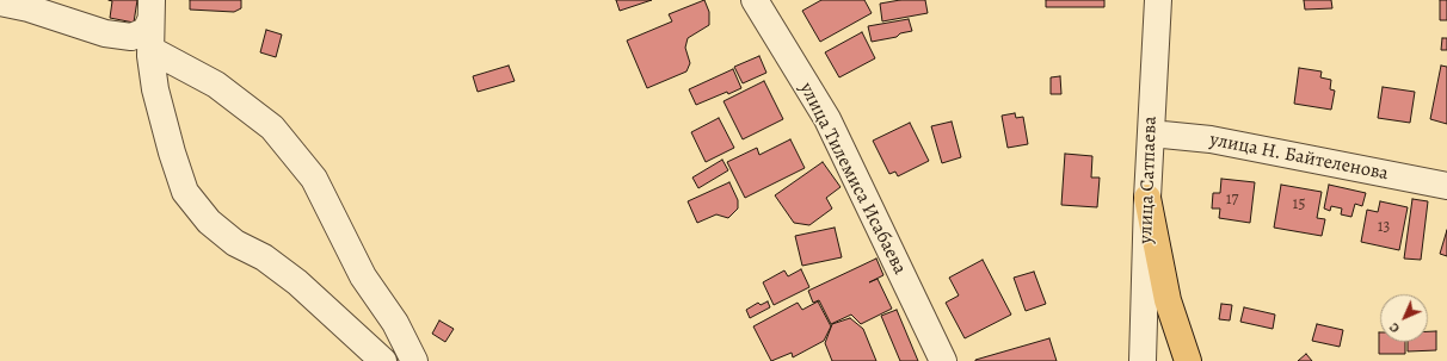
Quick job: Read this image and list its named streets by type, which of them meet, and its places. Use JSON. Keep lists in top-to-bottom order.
{
  "streets": {
    "street": ["улица Н. Байтеленова", "улица Тилемиса Исабаева", "улица Сатпаева"]
  },
  "crossings": [
    ["улица Н. Байтеленова", "улица Сатпаева"]
  ],
  "house_numbers": ["17", "15", "13"],
  "north": "bottom left"
}
